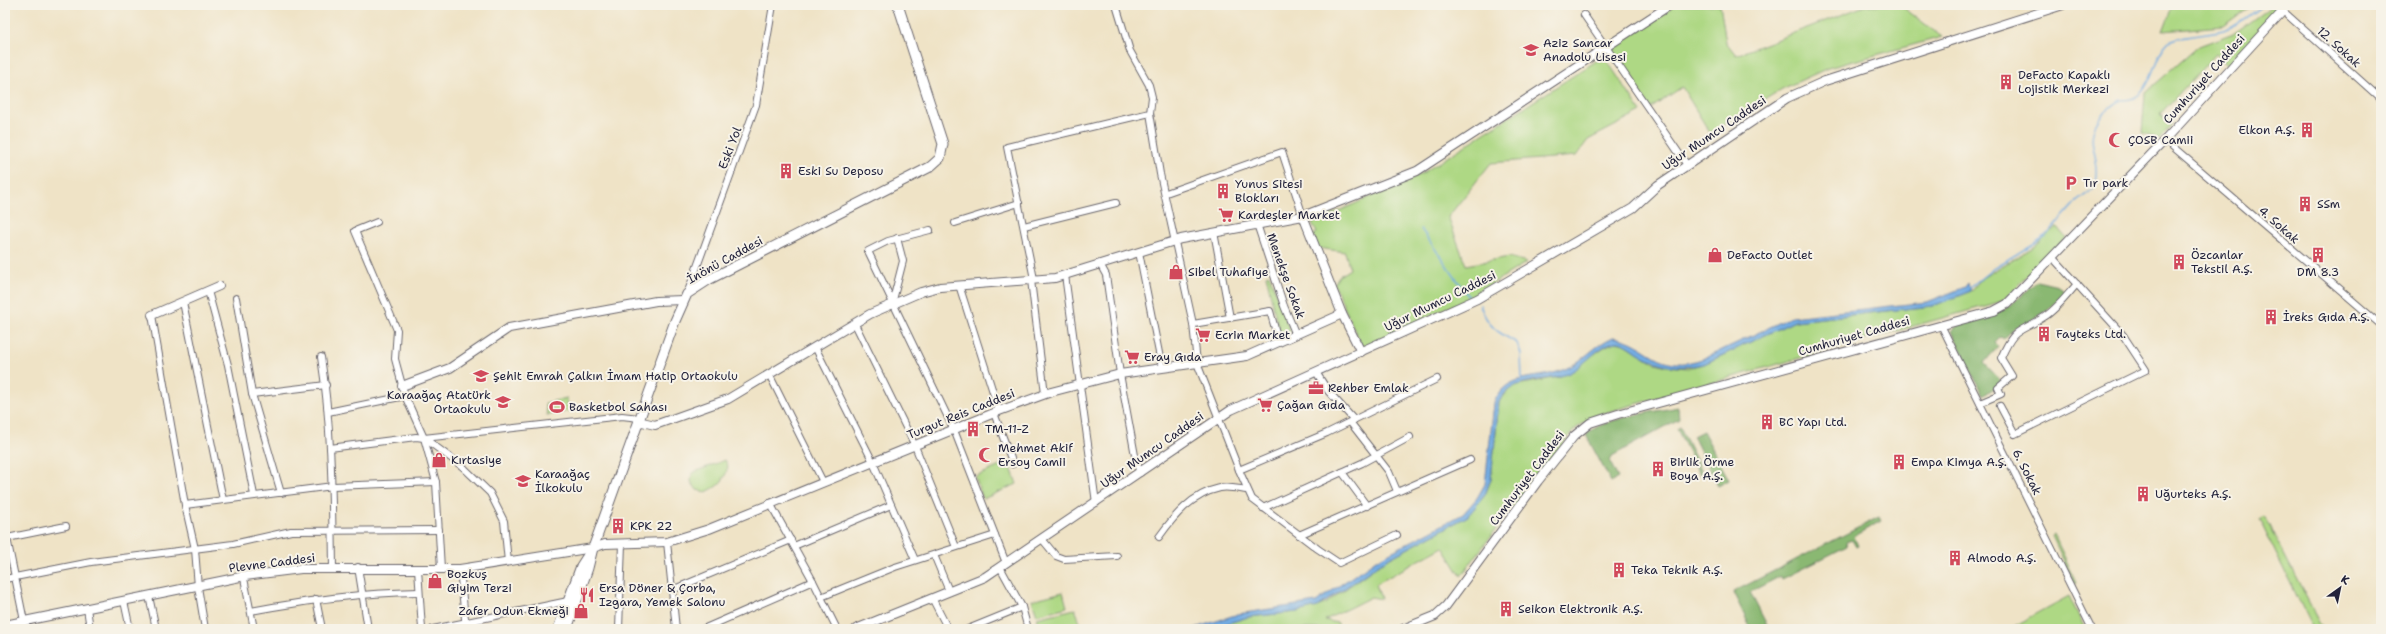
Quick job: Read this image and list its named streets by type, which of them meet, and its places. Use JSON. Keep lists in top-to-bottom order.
{
  "streets": {
    "main road": ["İnönü Caddesi"],
    "street": [
      "12. Sokak",
      "Cumhuriyet Caddesi",
      "Uğur Mumcu Caddesi",
      "Eski Yol",
      "4. Sokak",
      "Menekşe Sokak",
      "Turgut Reis Caddesi",
      "6. Sokak",
      "Plevne Caddesi"
    ]
  },
  "crossings": [
    ["12. Sokak", "Cumhuriyet Caddesi"],
    ["Cumhuriyet Caddesi", "4. Sokak"],
    ["Cumhuriyet Caddesi", "6. Sokak"],
    ["Eski Yol", "İnönü Caddesi"],
    ["İnönü Caddesi", "Turgut Reis Caddesi"],
    ["İnönü Caddesi", "Plevne Caddesi"],
    ["Menekşe Sokak", "Turgut Reis Caddesi"],
    ["Turgut Reis Caddesi", "Plevne Caddesi"]
  ],
  "places": {
    "school or university": [
      "Aziz Sancar Anadolu Lisesi",
      "Şehit Emrah Çalkın İmam Hatip Ortaokulu",
      "Karaağaç Atatürk Ortaokulu",
      "Karaağaç İlkokulu"
    ],
    "building": [
      "DeFacto Kapaklı Lojistik Merkezi",
      "Elkon A.Ş.",
      "Eski Su Deposu",
      "Yunus Sitesi Blokları",
      "SSm",
      "DM 8.3",
      "Özcanlar Tekstil A.Ş.",
      "İreks Gıda A.Ş.",
      "Fayteks Ltd.",
      "BC Yapı Ltd.",
      "TM-11-Z",
      "Empa Kimya A.Ş.",
      "Birlik Örme Boya A.Ş.",
      "Uğurteks A.Ş.",
      "KPK 22",
      "Almodo A.Ş.",
      "Teka Teknik A.Ş.",
      "Seikon Elektronik A.Ş."
    ],
    "mosque": ["ÇOSB Camii", "Mehmet Akif Ersoy Camii"],
    "parking": ["Tır park"],
    "supermarket": [
      "Kardeşler Market",
      "Ecrin Market",
      "Eray Gıda",
      "Çağan Gıda"
    ],
    "shop": [
      "DeFacto Outlet",
      "Sibel Tuhafiye",
      "Kırtasiye",
      "Bozkuş Giyim Terzi",
      "Zafer Odun Ekmeği"
    ],
    "office": ["Rehber Emlak"],
    "sports": ["Basketbol Sahası"],
    "restaurant": ["Ersa Döner & Çorba, Izgara, Yemek Salonu"]
  },
  "north": "top right"
}
